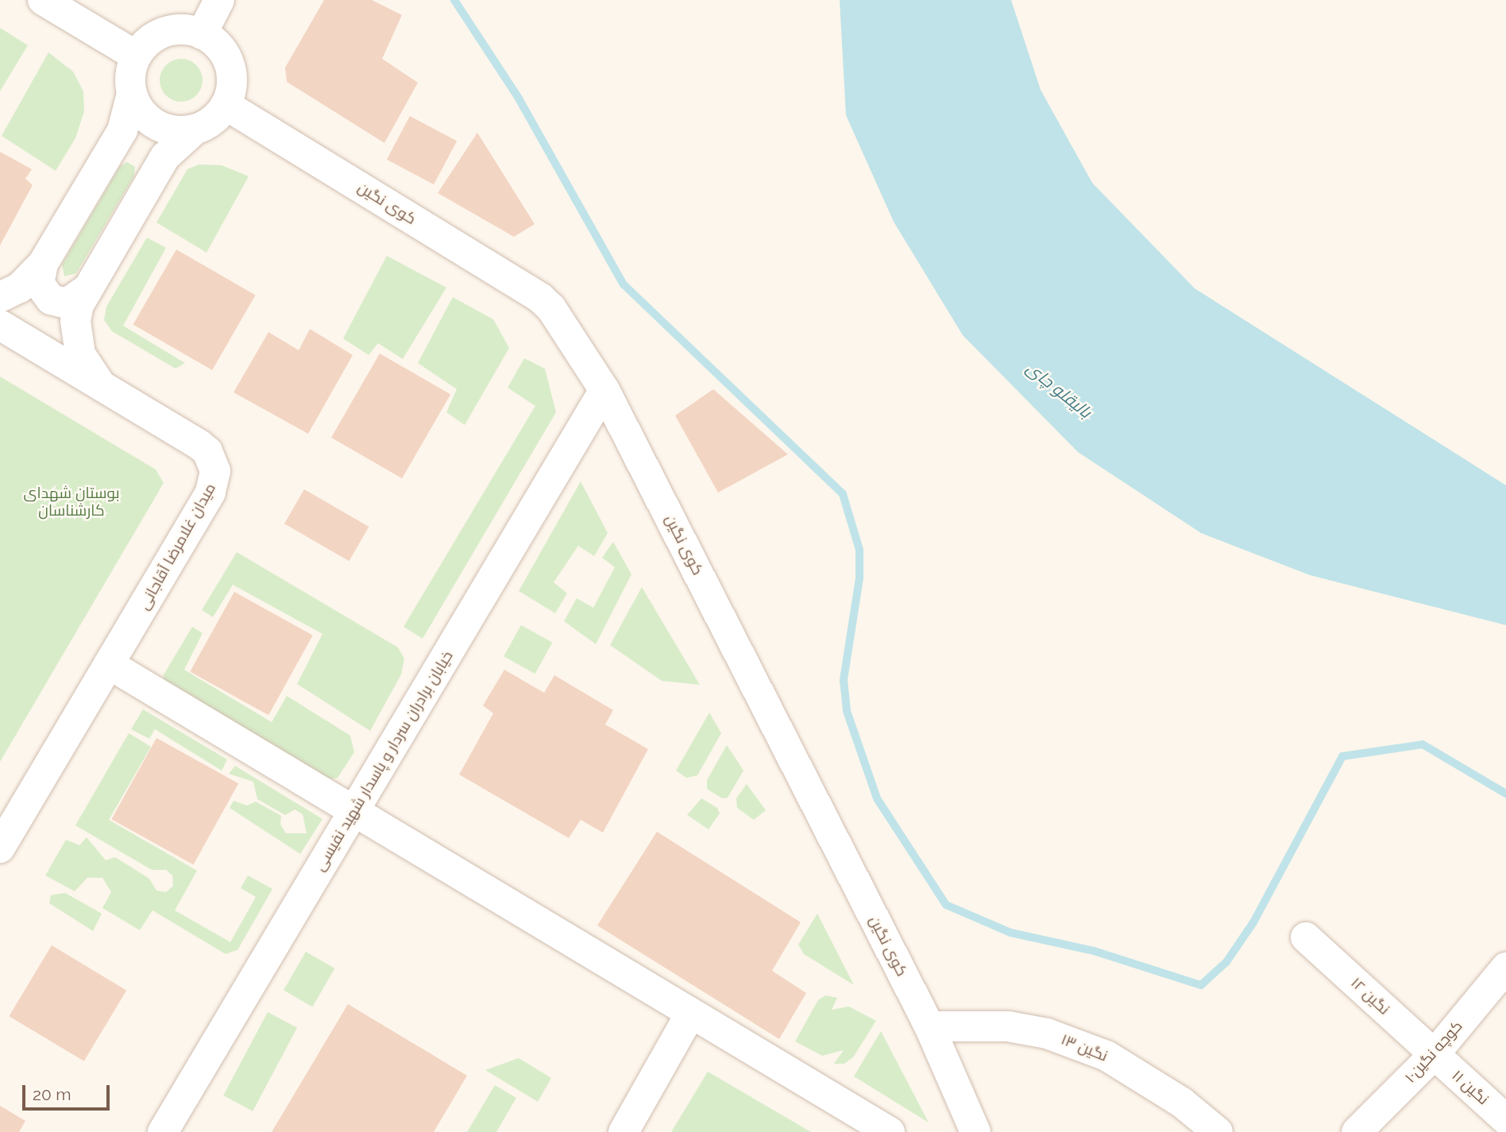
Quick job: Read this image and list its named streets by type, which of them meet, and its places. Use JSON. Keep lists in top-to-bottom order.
{
  "streets": {
    "street": [
      "کوی نگین",
      "میدان غلامرضا آقاجانی",
      "خیابان برادران سردار و پاسدار شهید نفیسی",
      "نگین ۱۲",
      "نگین ۱۳",
      "کوچه نگین۱۰",
      "نگین ۱۱"
    ]
  },
  "crossings": [
    ["کوی نگین", "خیابان برادران سردار و پاسدار شهید نفیسی"],
    ["کوی نگین", "نگین ۱۳"],
    ["نگین ۱۲", "کوچه نگین۱۰"],
    ["نگین ۱۲", "نگین ۱۱"],
    ["کوچه نگین۱۰", "نگین ۱۱"]
  ],
  "water": ["بالیقلو چای"],
  "parks": ["بوستان شهدای کارشناسان"],
  "scale_bar": "20 m"
}
